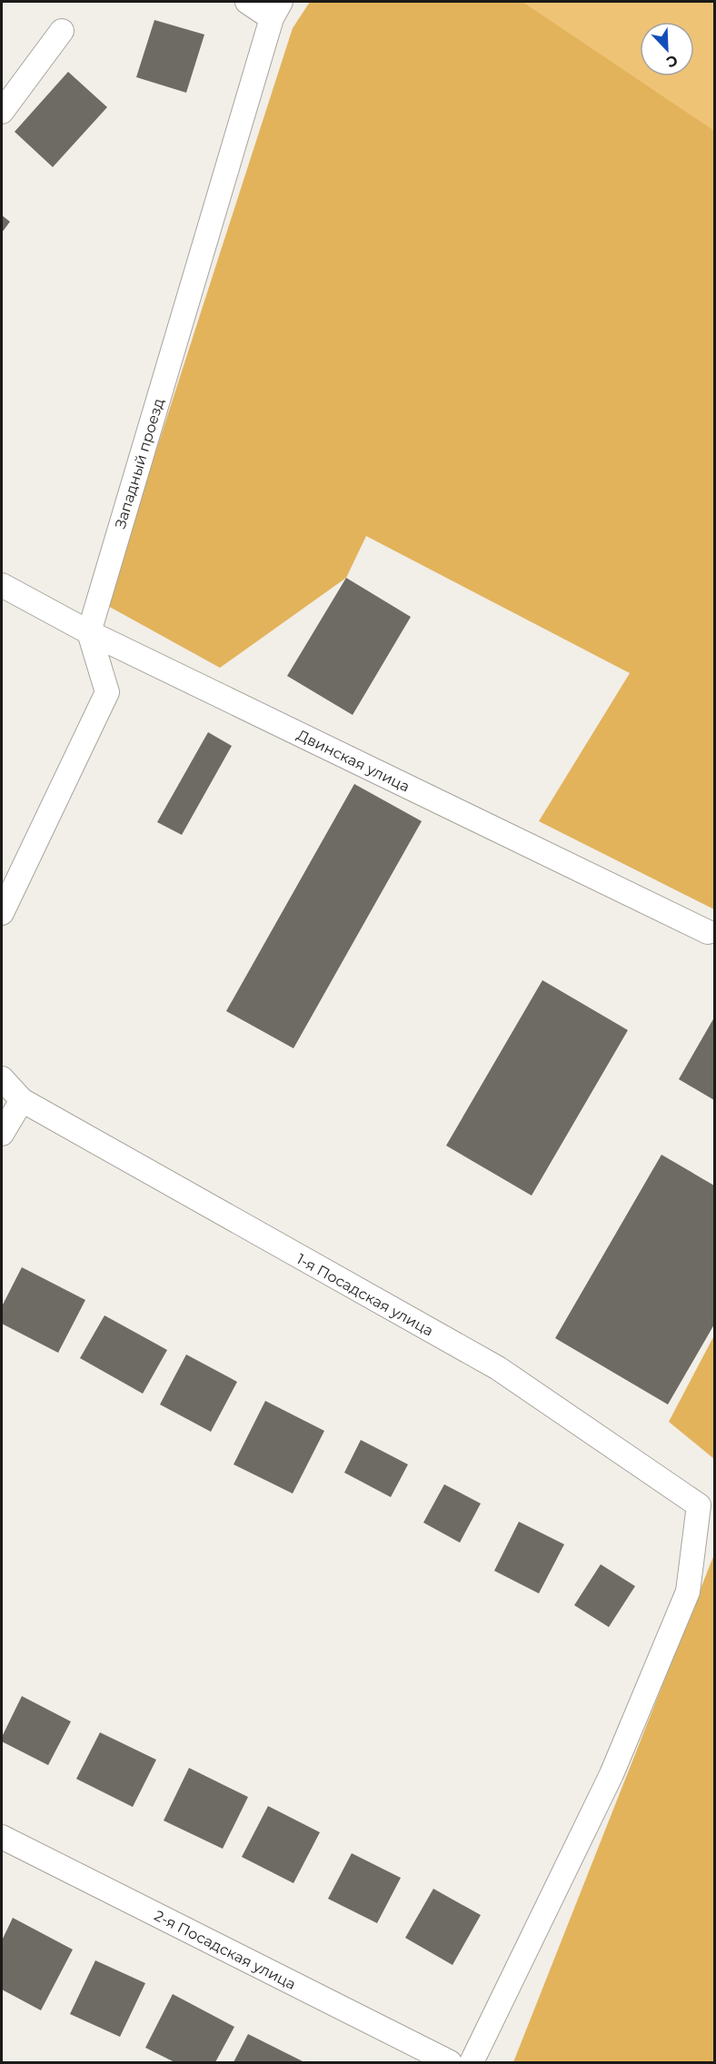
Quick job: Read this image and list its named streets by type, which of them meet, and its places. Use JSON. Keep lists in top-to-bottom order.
{
  "streets": {
    "street": [
      "Западный проезд",
      "Двинская улица",
      "1-я Посадская улица",
      "2-я Посадская улица"
    ]
  },
  "crossings": [
    ["Западный проезд", "Двинская улица"]
  ],
  "north": "bottom right"
}
